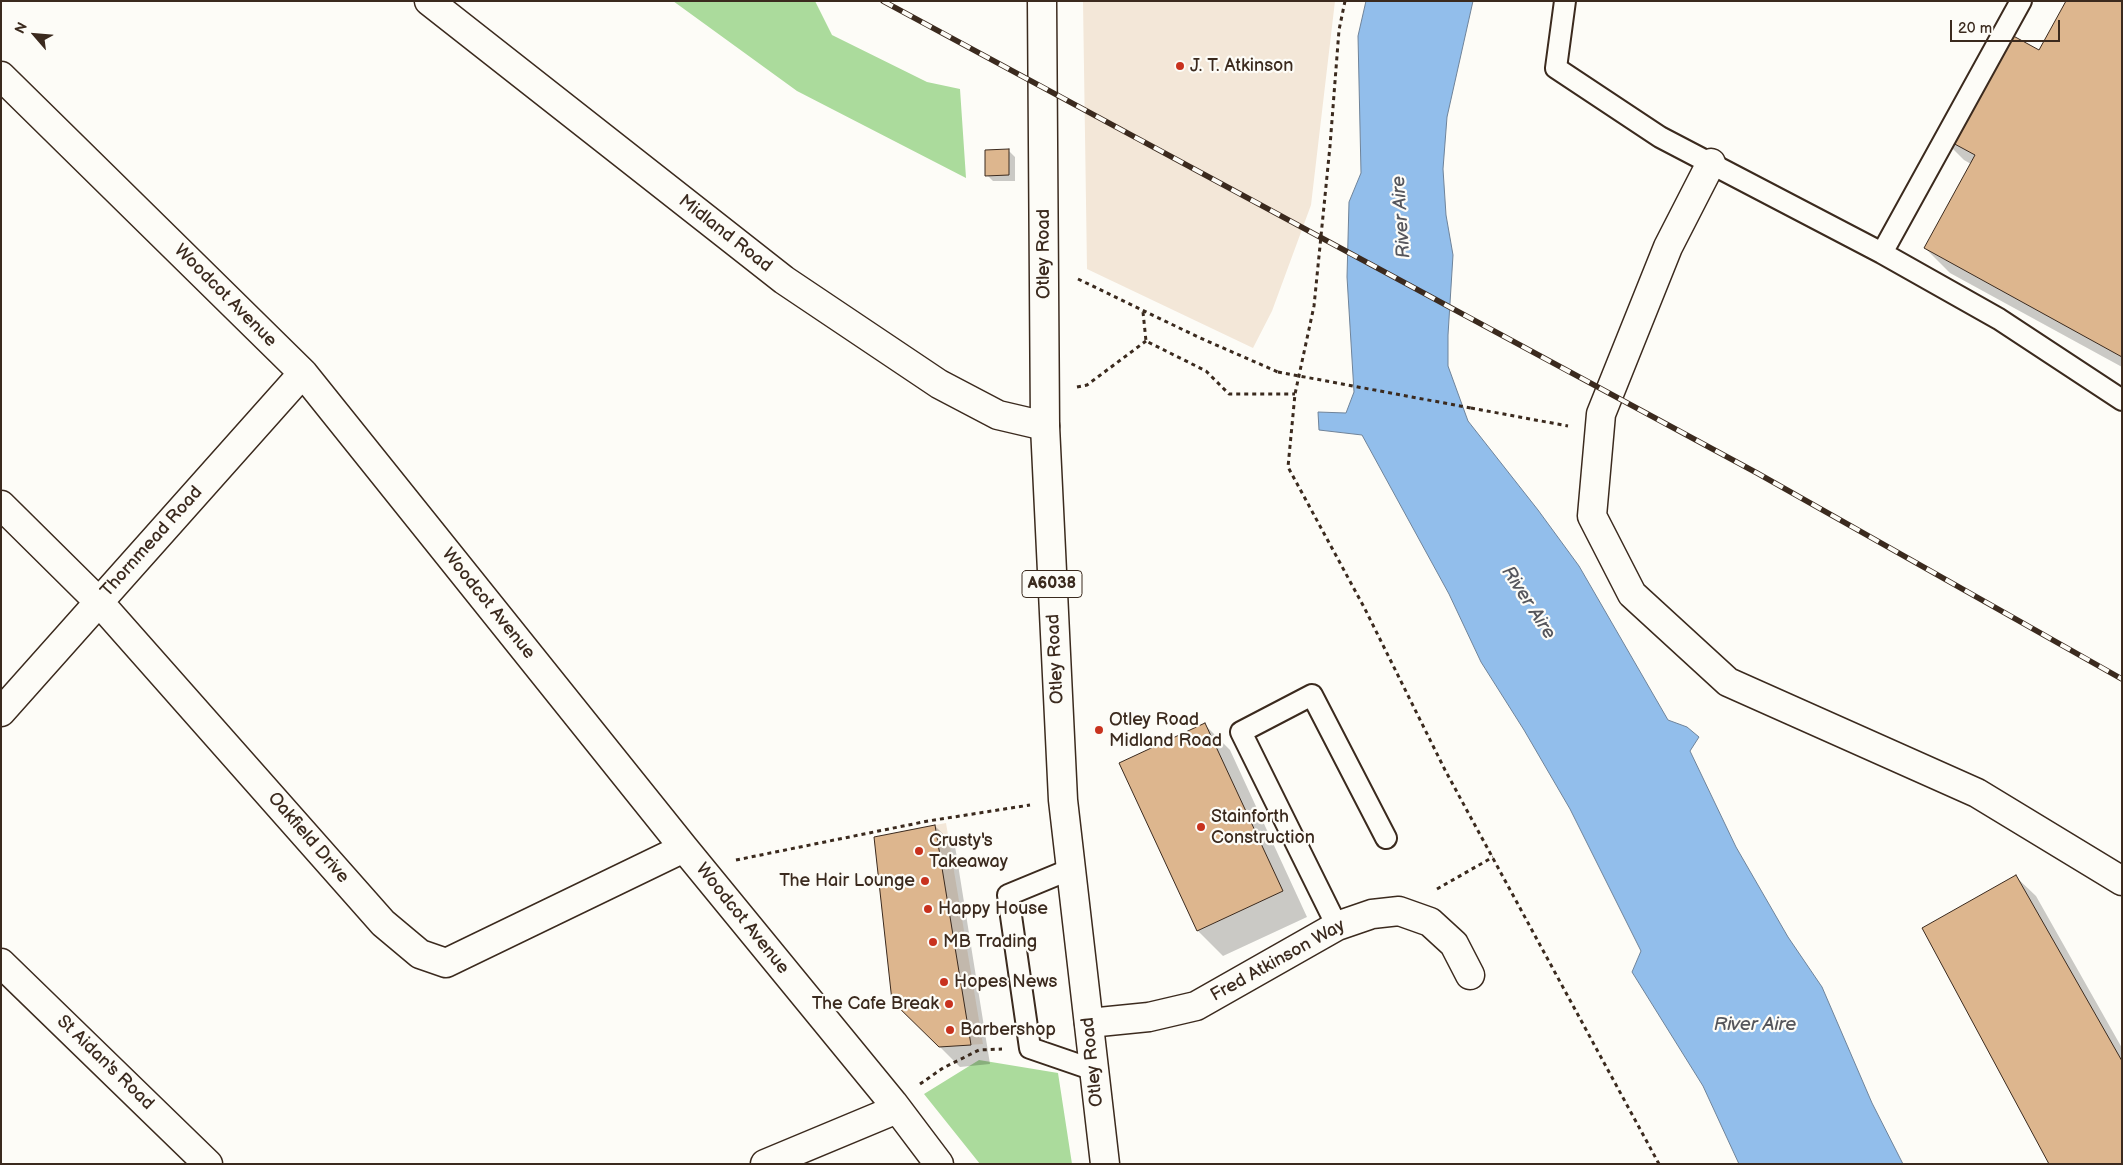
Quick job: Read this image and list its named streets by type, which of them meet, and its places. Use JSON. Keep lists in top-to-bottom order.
{
  "streets": {
    "street": [
      "Midland Road",
      "Otley Road",
      "Woodcot Avenue",
      "Thornmead Road",
      "A6038",
      "Oakfield Drive",
      "Fred Atkinson Way",
      "St Aidan's Road"
    ]
  },
  "crossings": [
    ["Midland Road", "Otley Road"],
    ["Otley Road", "Fred Atkinson Way"],
    ["Woodcot Avenue", "Thornmead Road"],
    ["Woodcot Avenue", "Oakfield Drive"],
    ["Thornmead Road", "Oakfield Drive"]
  ],
  "water": ["River Aire"],
  "places": [
    "J. T. Atkinson",
    "Otley Road Midland Road",
    "Stainforth Construction",
    "Crusty's Takeaway",
    "The Hair Lounge",
    "Happy House",
    "MB Trading",
    "Hopes News",
    "The Cafe Break",
    "Barbershop"
  ],
  "scale_bar": "20 m",
  "north": "top left"
}
